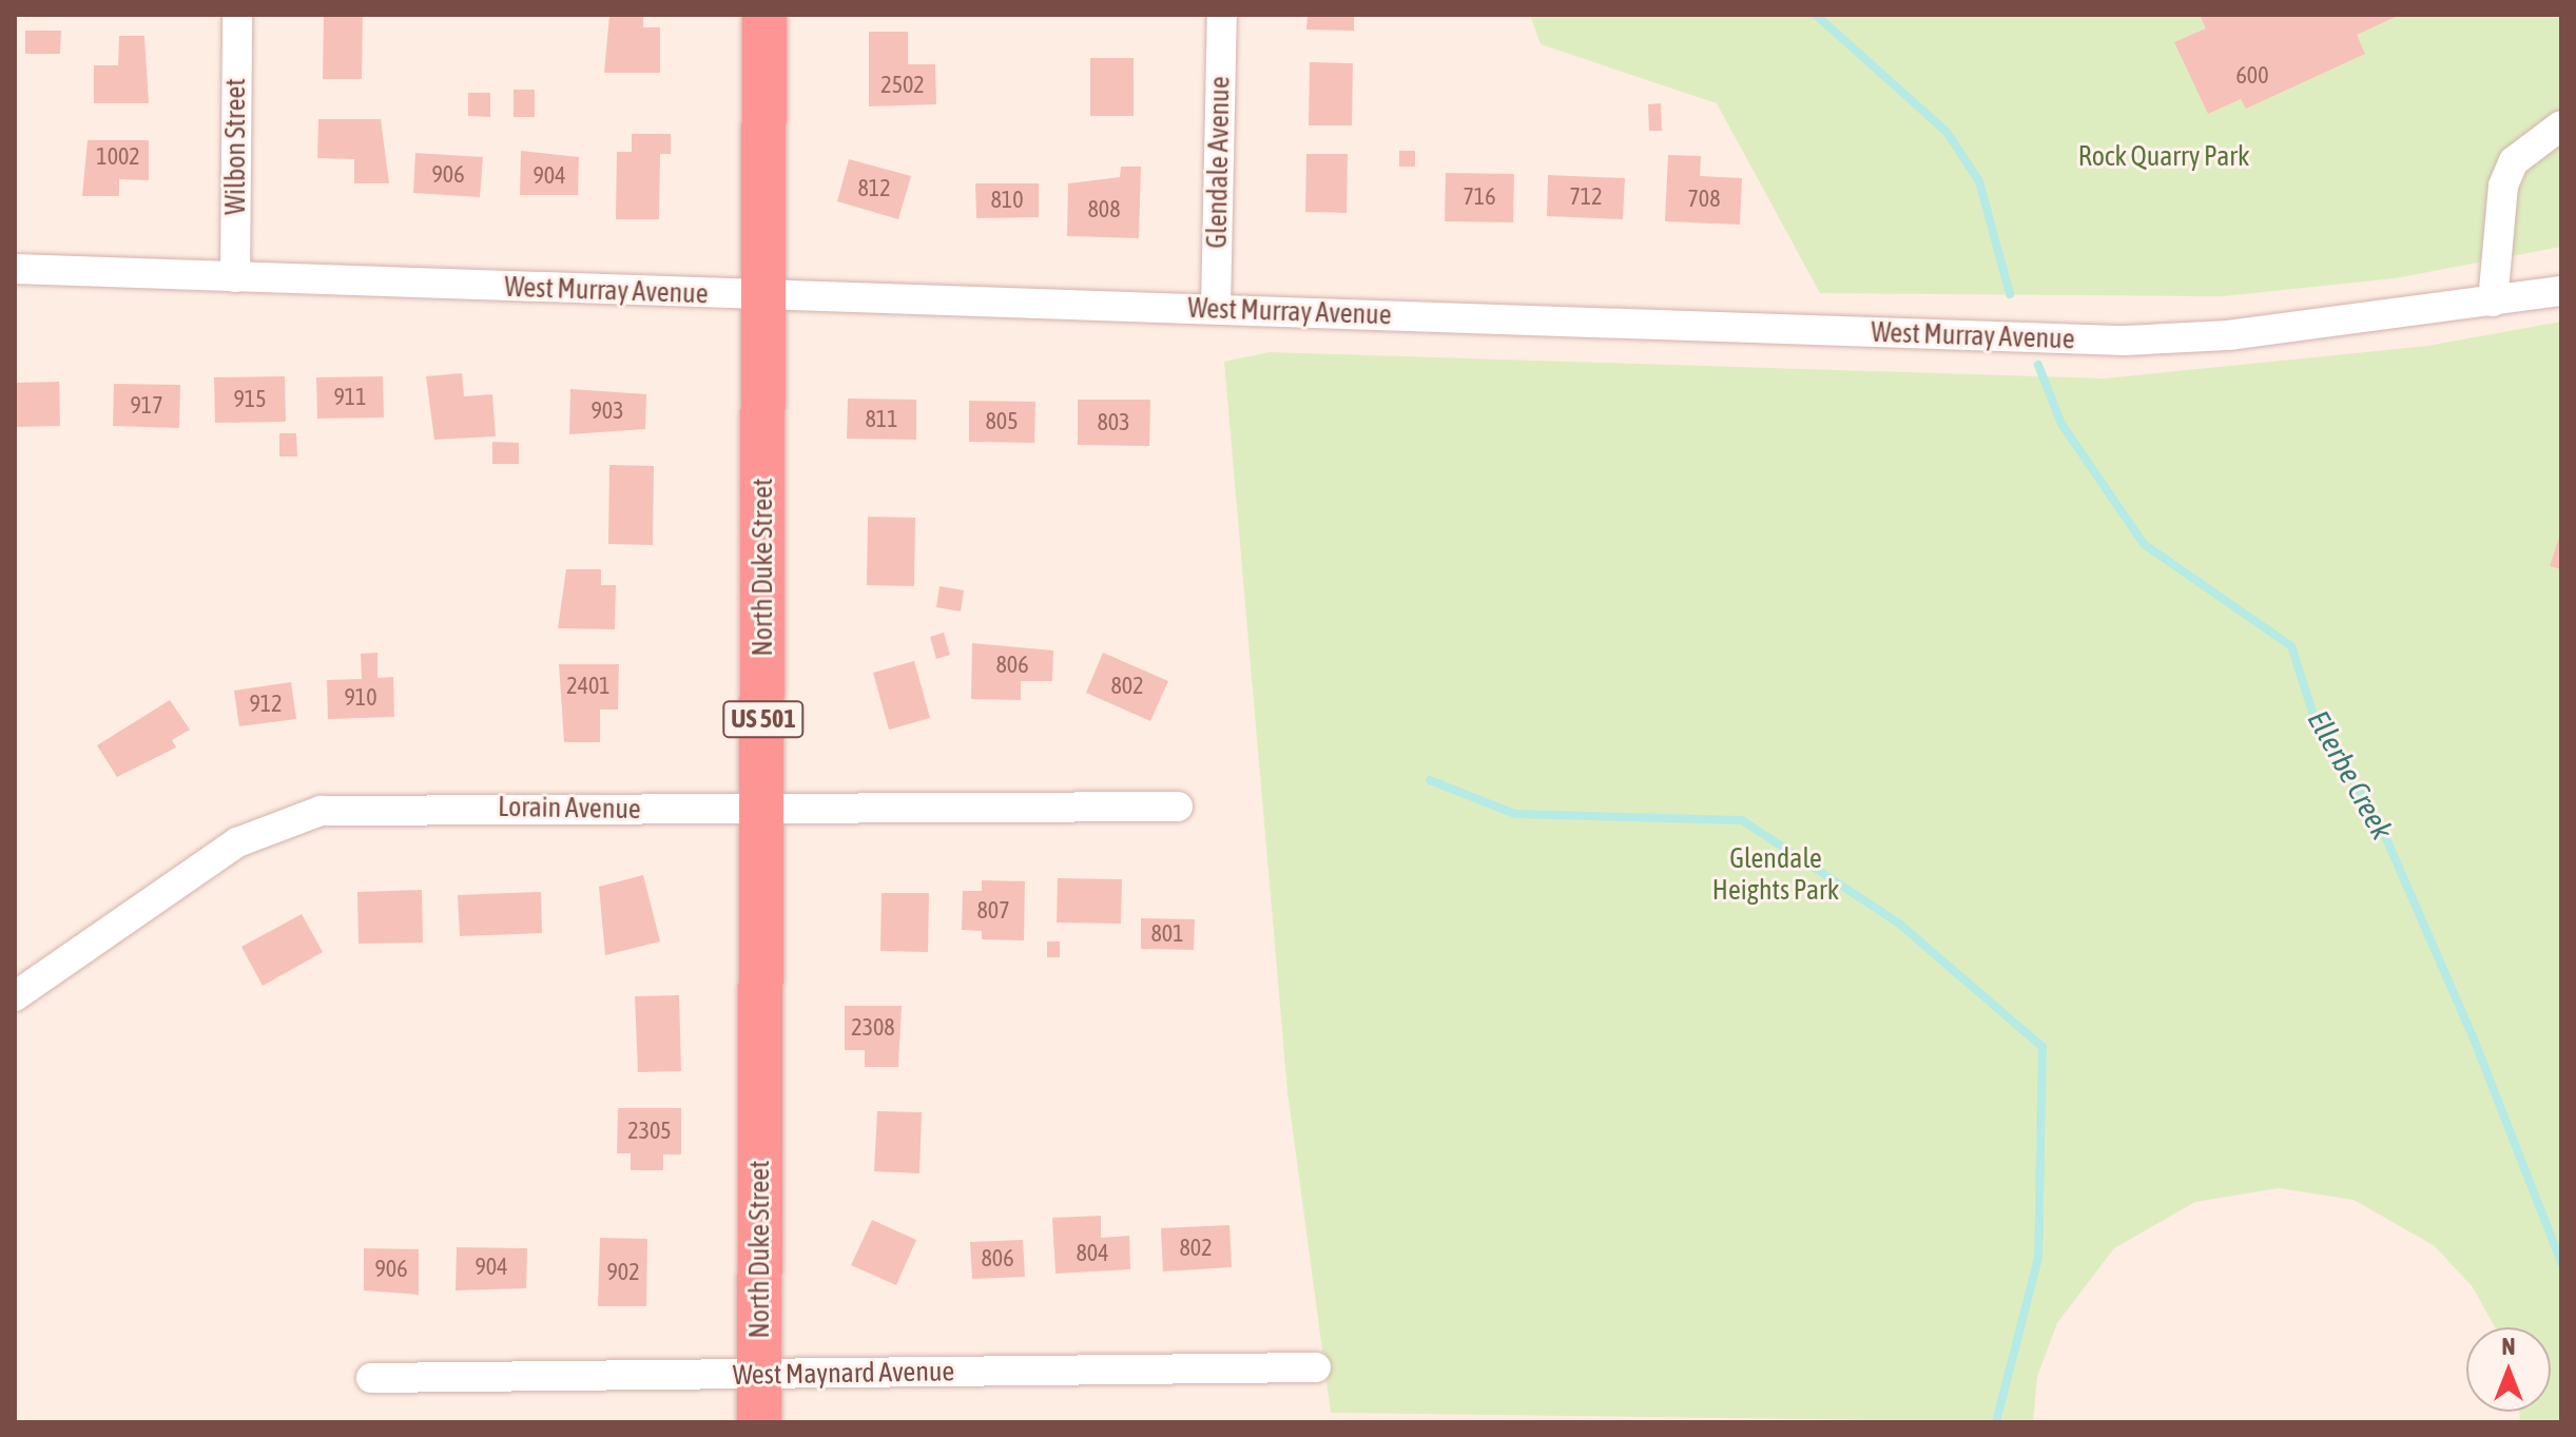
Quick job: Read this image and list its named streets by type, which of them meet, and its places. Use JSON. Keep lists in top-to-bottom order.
{
  "streets": {
    "highway": ["North Duke Street", "US 501"],
    "street": [
      "Wilbon Street",
      "Glendale Avenue",
      "West Murray Avenue",
      "Lorain Avenue",
      "West Maynard Avenue"
    ]
  },
  "crossings": [
    ["Wilbon Street", "West Murray Avenue"],
    ["Glendale Avenue", "West Murray Avenue"],
    ["West Murray Avenue", "North Duke Street"],
    ["North Duke Street", "Lorain Avenue"],
    ["North Duke Street", "West Maynard Avenue"]
  ],
  "water": ["Ellerbe Creek"],
  "parks": ["Rock Quarry Park", "Glendale Heights Park"],
  "house_numbers": [
    "600",
    "2502",
    "1002",
    "906",
    "904",
    "812",
    "716",
    "712",
    "708",
    "810",
    "808",
    "911",
    "915",
    "917",
    "903",
    "811",
    "805",
    "803",
    "806",
    "2401",
    "802",
    "910",
    "912",
    "807",
    "801",
    "2308",
    "2305",
    "802",
    "804",
    "806",
    "904",
    "906",
    "902"
  ],
  "north": "top"
}
